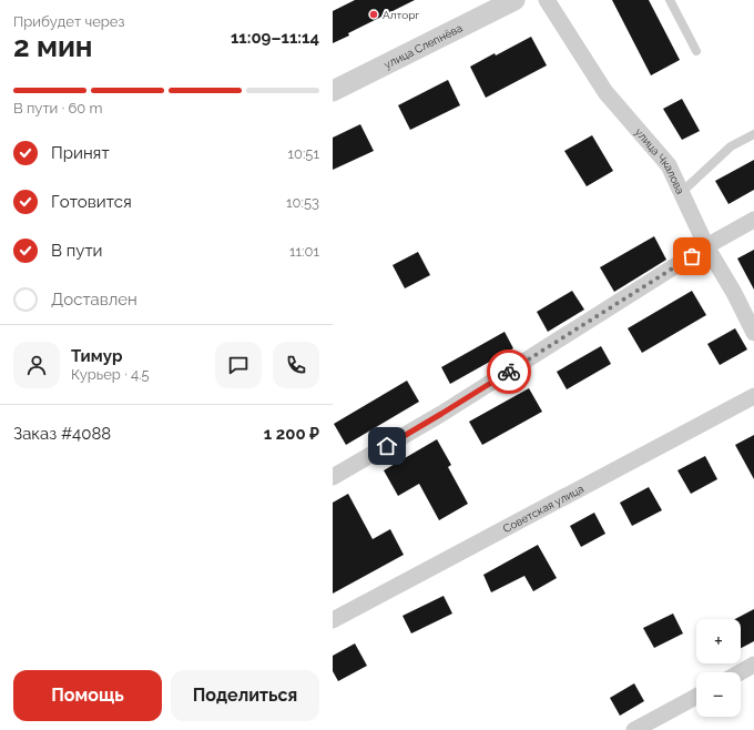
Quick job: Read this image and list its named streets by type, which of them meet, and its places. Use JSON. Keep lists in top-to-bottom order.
{
  "streets": {
    "street": ["улица Слепнёва", "улица Чкалова", "Советская улица"]
  },
  "places": ["Алторг"],
  "page": {
    "heading": ["2 мин", "Прибудет через", "11:09–11:14"],
    "panel": [
      "Тимур",
      "Курьер · 4.5",
      "Заказ #4088",
      "1 200 ₽"
    ],
    "bar": "В пути · 60 m",
    "list": [
      ["Принят", "10:51"],
      ["Готовится", "10:53"],
      ["В пути", "11:01"],
      "Доставлен"
    ],
    "map_buttons": ["+", "−"],
    "buttons": ["Помощь", "Поделиться"]
  }
}
